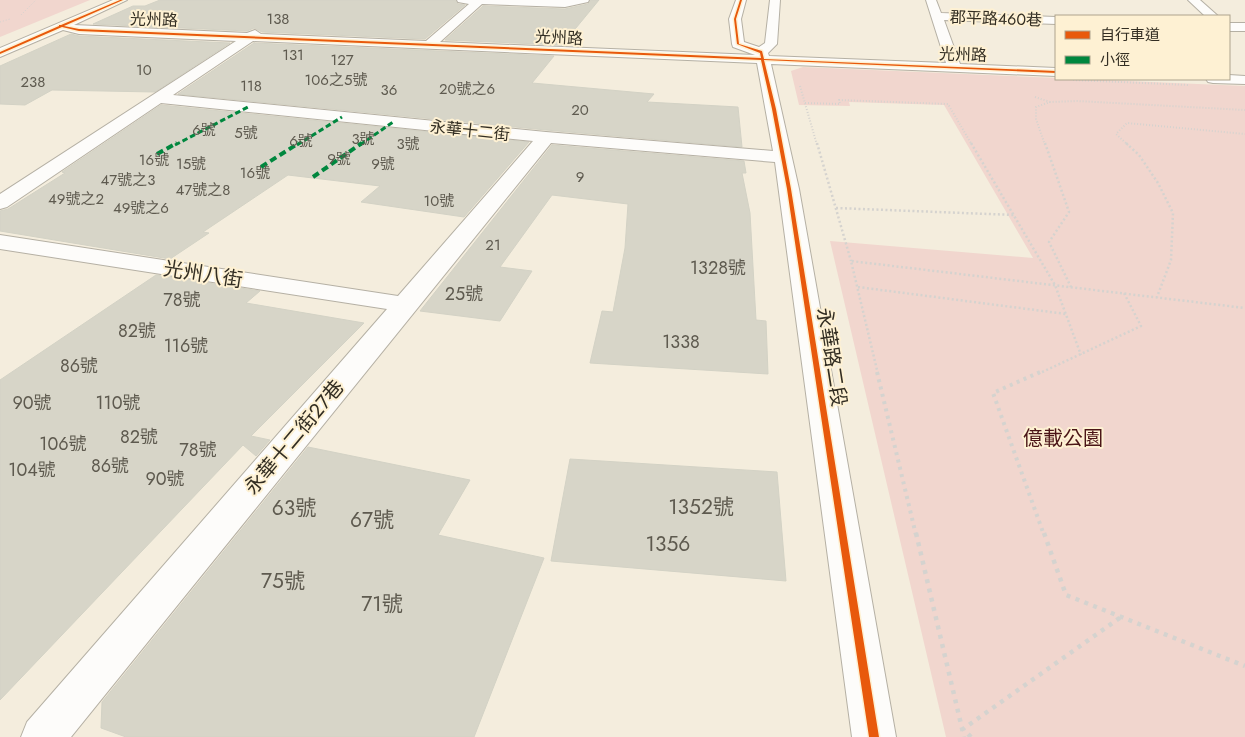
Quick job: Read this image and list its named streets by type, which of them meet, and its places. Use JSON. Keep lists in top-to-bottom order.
{
  "streets": {
    "street": [
      "郡平路460巷",
      "光州路",
      "永華十二街",
      "光州八街",
      "永華路二段",
      "永華十二街27巷"
    ]
  },
  "crossings": [
    ["光州路", "永華路二段"],
    ["永華十二街", "永華路二段"],
    ["永華十二街", "永華十二街27巷"],
    ["光州八街", "永華十二街27巷"]
  ],
  "parks": ["億載公園"],
  "house_numbers": [
    "138",
    "131",
    "127",
    "10",
    "106之5號",
    "238",
    "118",
    "20號之6",
    "36",
    "20",
    "6號",
    "5號",
    "3號",
    "6號",
    "3號",
    "9號",
    "16號",
    "15號",
    "9號",
    "16號",
    "9",
    "47號之3",
    "47號之8",
    "49號之2",
    "10號",
    "49號之6",
    "21",
    "1328號",
    "25號",
    "78號",
    "82號",
    "1338",
    "116號",
    "86號",
    "90號",
    "110號",
    "82號",
    "106號",
    "78號",
    "86號",
    "104號",
    "90號",
    "1352號",
    "63號",
    "67號",
    "1356",
    "75號",
    "71號"
  ],
  "legend": ["自行車道", "小徑"]
}
